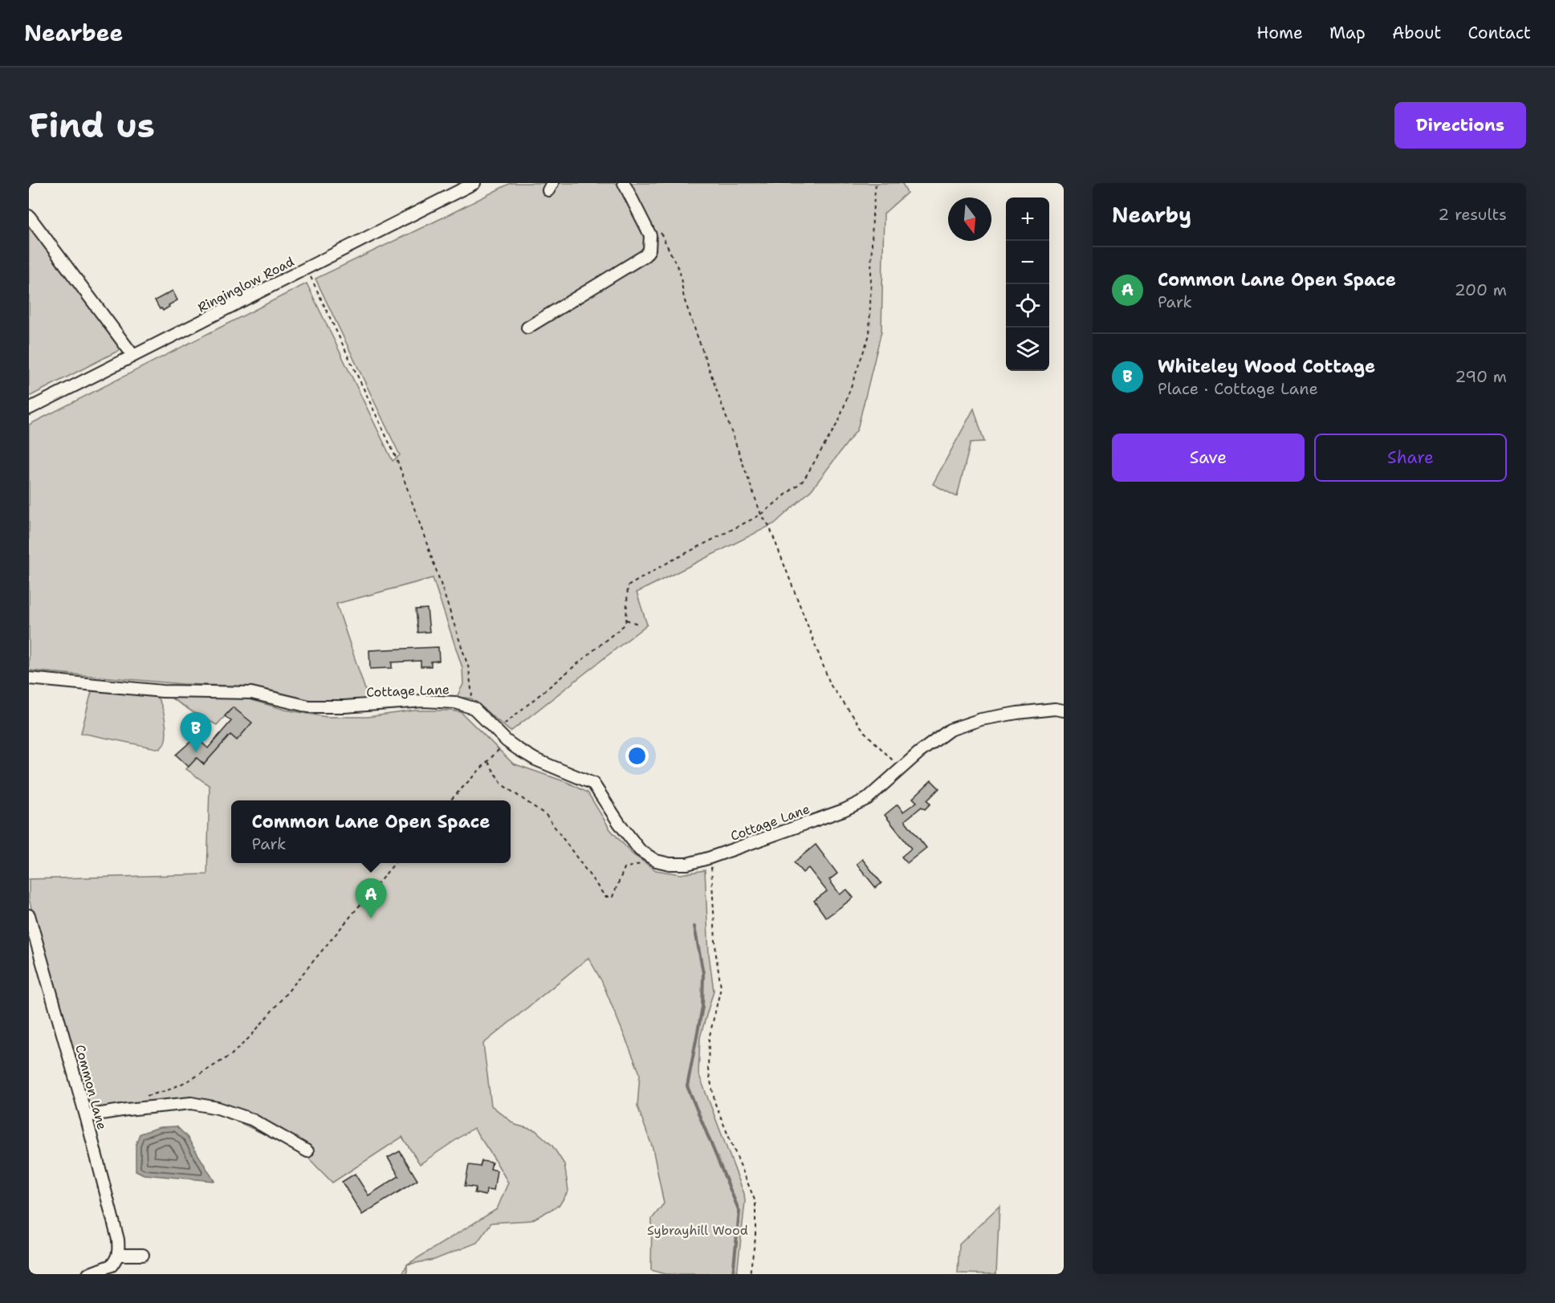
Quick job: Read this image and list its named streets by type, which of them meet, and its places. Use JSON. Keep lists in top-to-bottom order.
{
  "streets": {
    "street": ["Ringinglow Road", "Cottage Lane", "Common Lane"]
  },
  "parks": ["Sybrayhill Wood"],
  "north": "bottom",
  "page": {
    "header": "Nearbee",
    "nav": [
      "Home",
      "Map",
      "About",
      "Contact"
    ],
    "buttons": [
      "Directions",
      ["Save", "Share"]
    ],
    "title": "Find us",
    "heading": ["Nearby", "2 results"],
    "map_buttons": ["+", "−"],
    "list": [
      {
        "mark": "A",
        "name": "Common Lane Open Space",
        "note": "Park",
        "value": "200 m"
      },
      {
        "mark": "B",
        "name": "Whiteley Wood Cottage",
        "note": "Place · Cottage Lane",
        "value": "290 m"
      }
    ],
    "pins": ["B", "A"],
    "popup": ["Common Lane Open Space", "Park"]
  }
}
